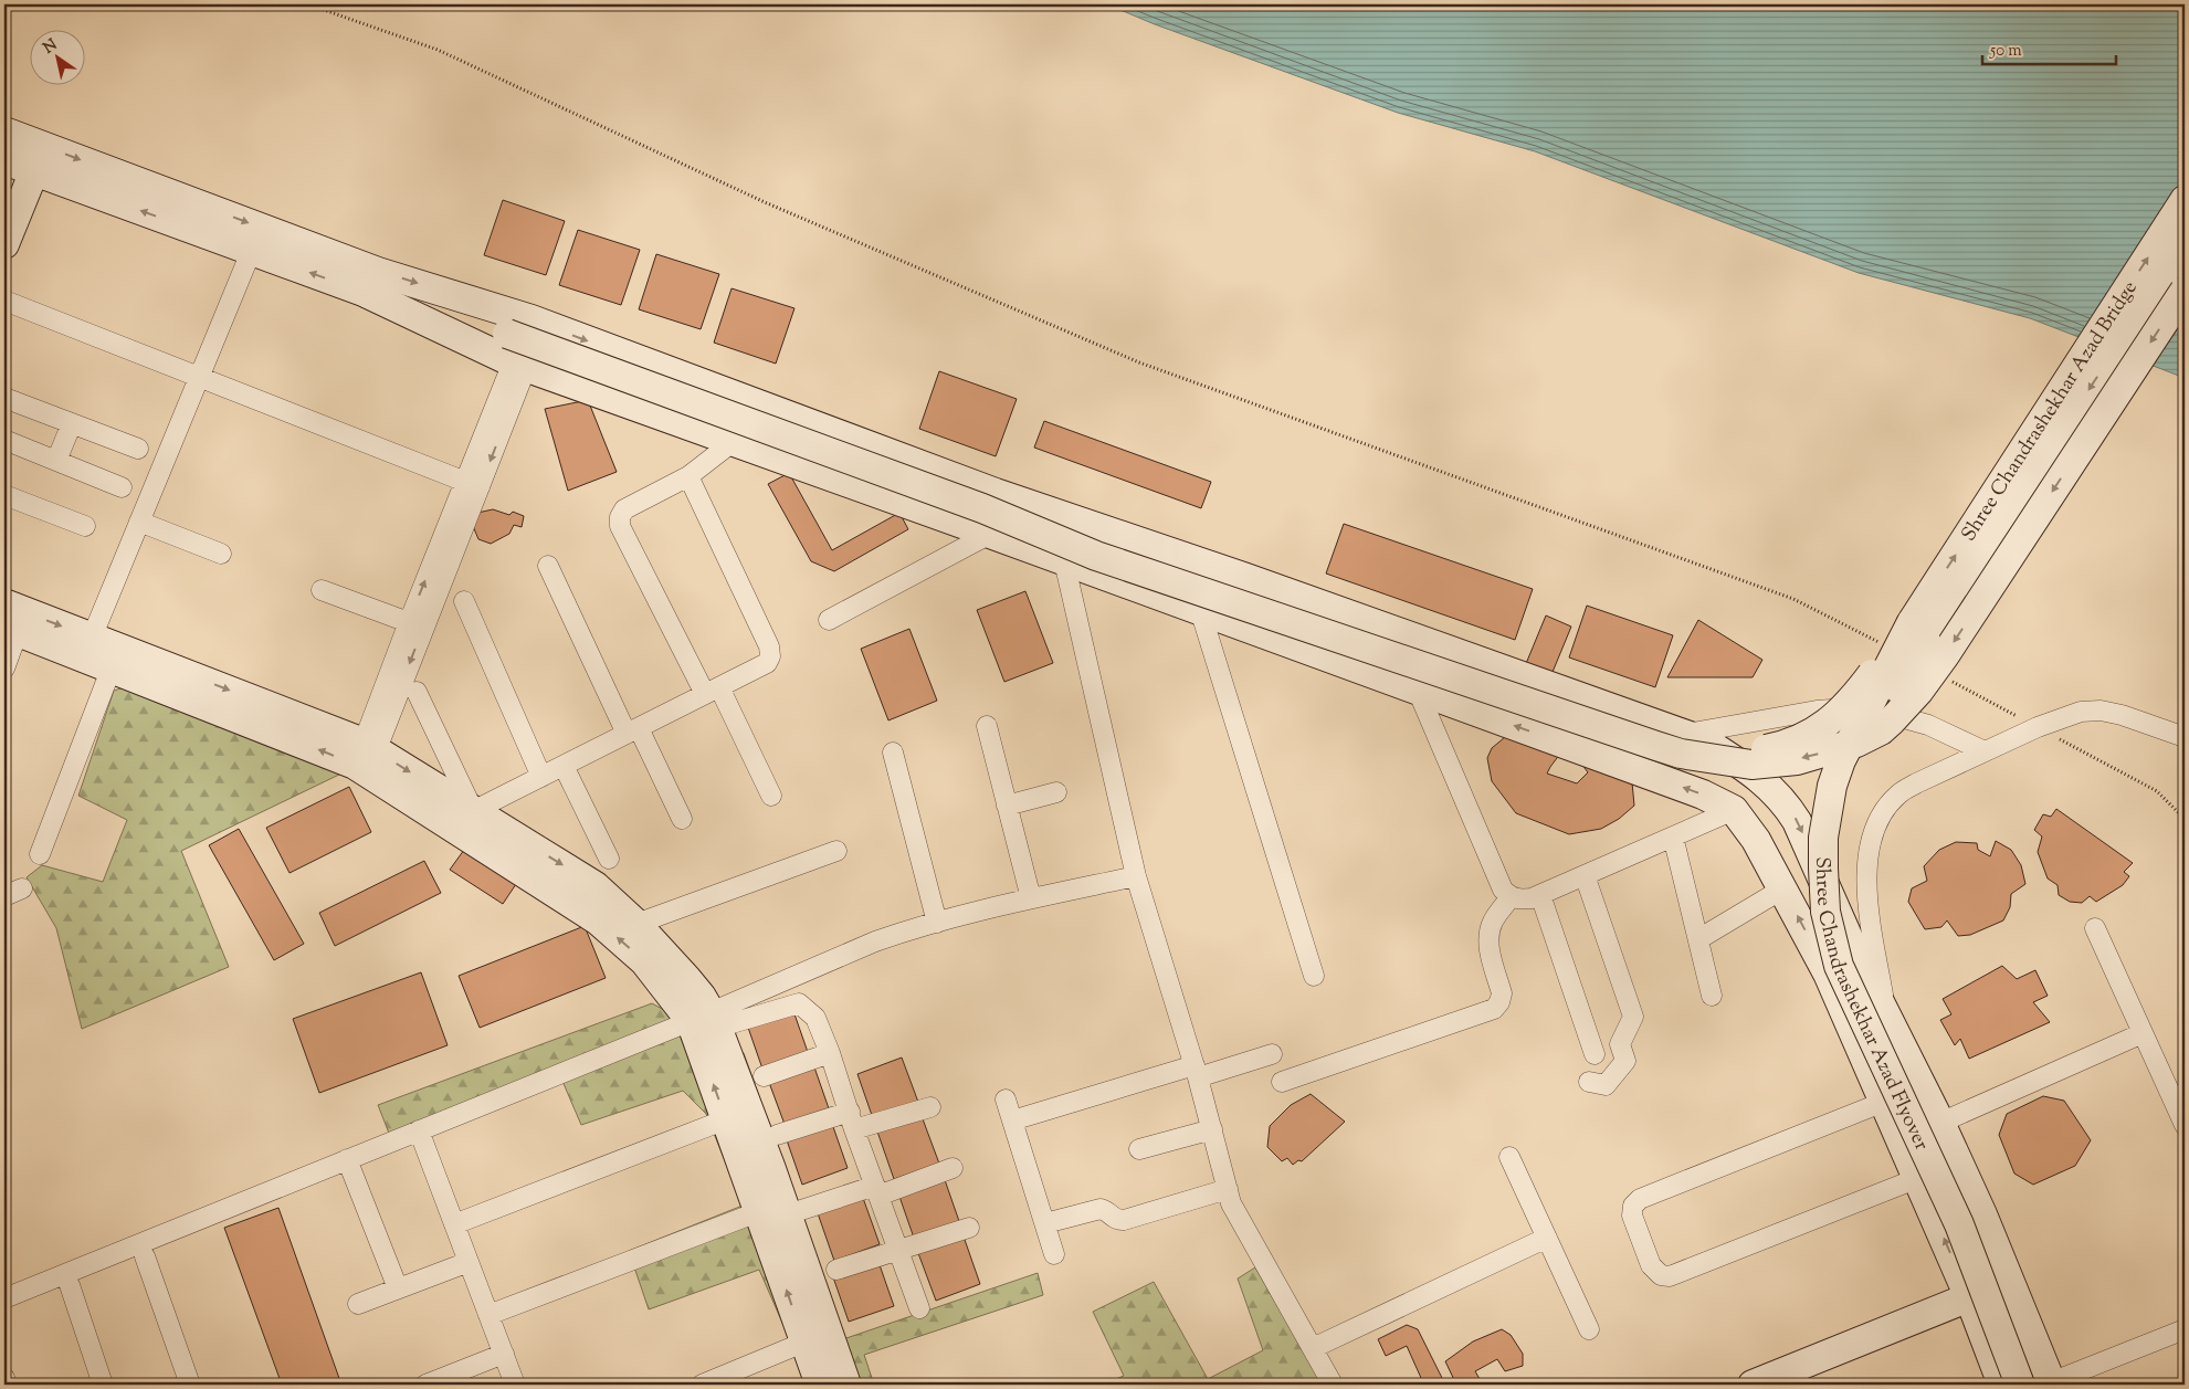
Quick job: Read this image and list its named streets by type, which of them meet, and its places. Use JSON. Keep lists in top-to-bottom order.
{
  "streets": {
    "main road": ["Shree Chandrashekhar Azad Bridge", "Shree Chandrashekhar Azad Flyover"]
  },
  "crossings": [
    ["Shree Chandrashekhar Azad Bridge", "Shree Chandrashekhar Azad Flyover"]
  ],
  "scale_bar": "50 m",
  "north": "top left"
}
